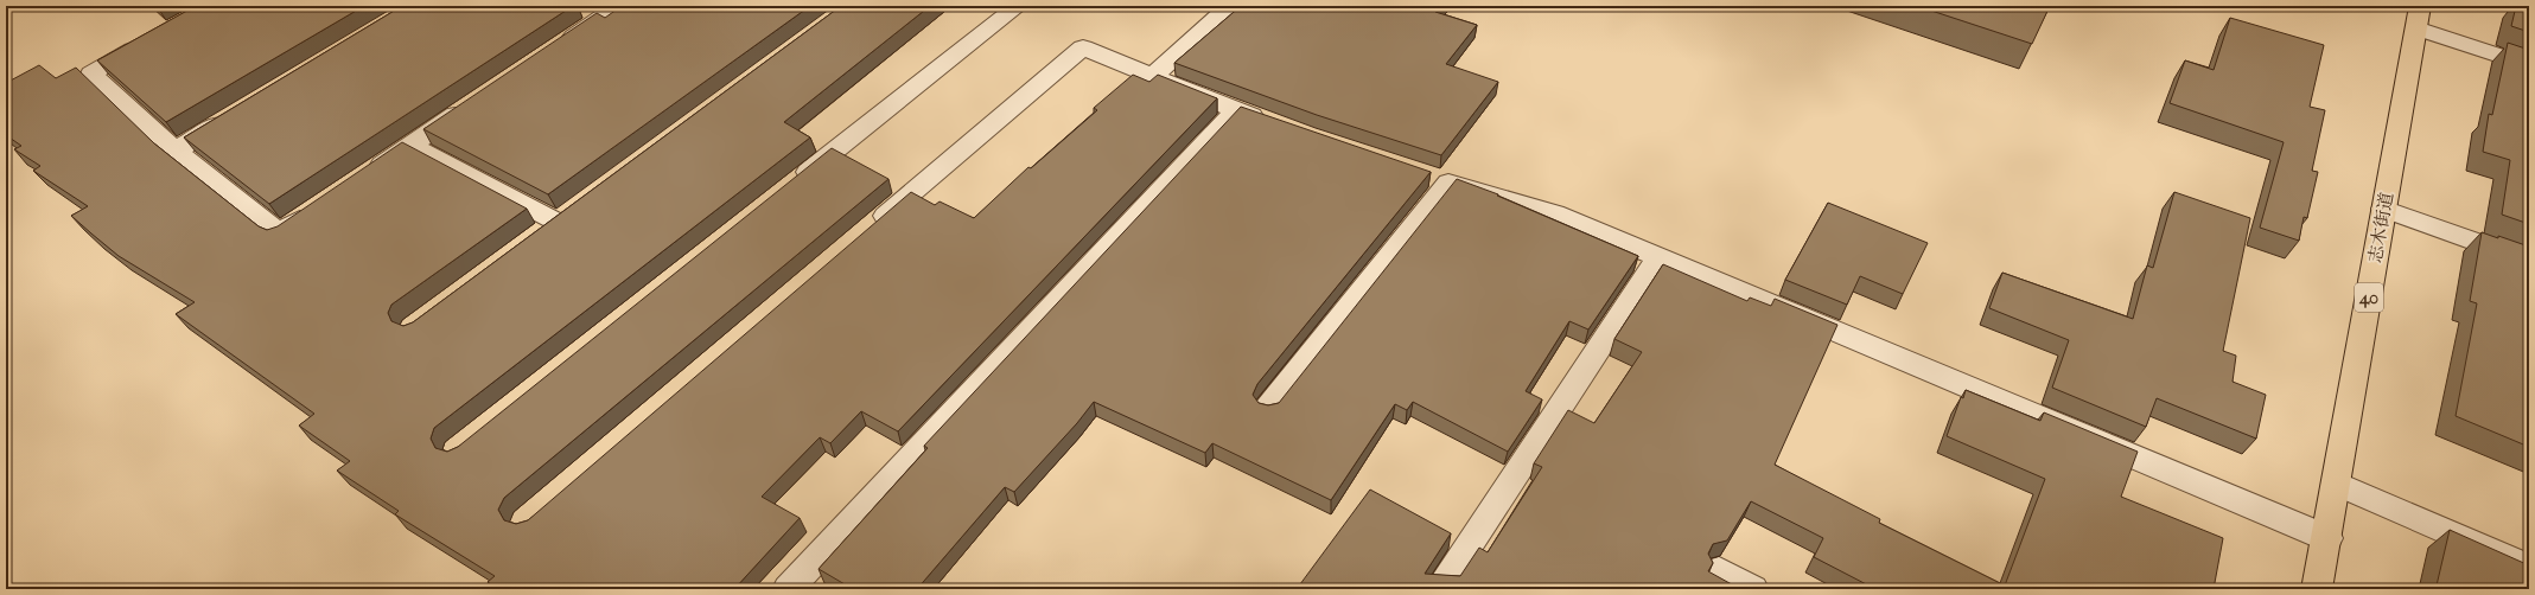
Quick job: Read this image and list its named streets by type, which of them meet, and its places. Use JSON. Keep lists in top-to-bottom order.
{
  "streets": {
    "main road": ["志木街道", "40"]
  }
}
